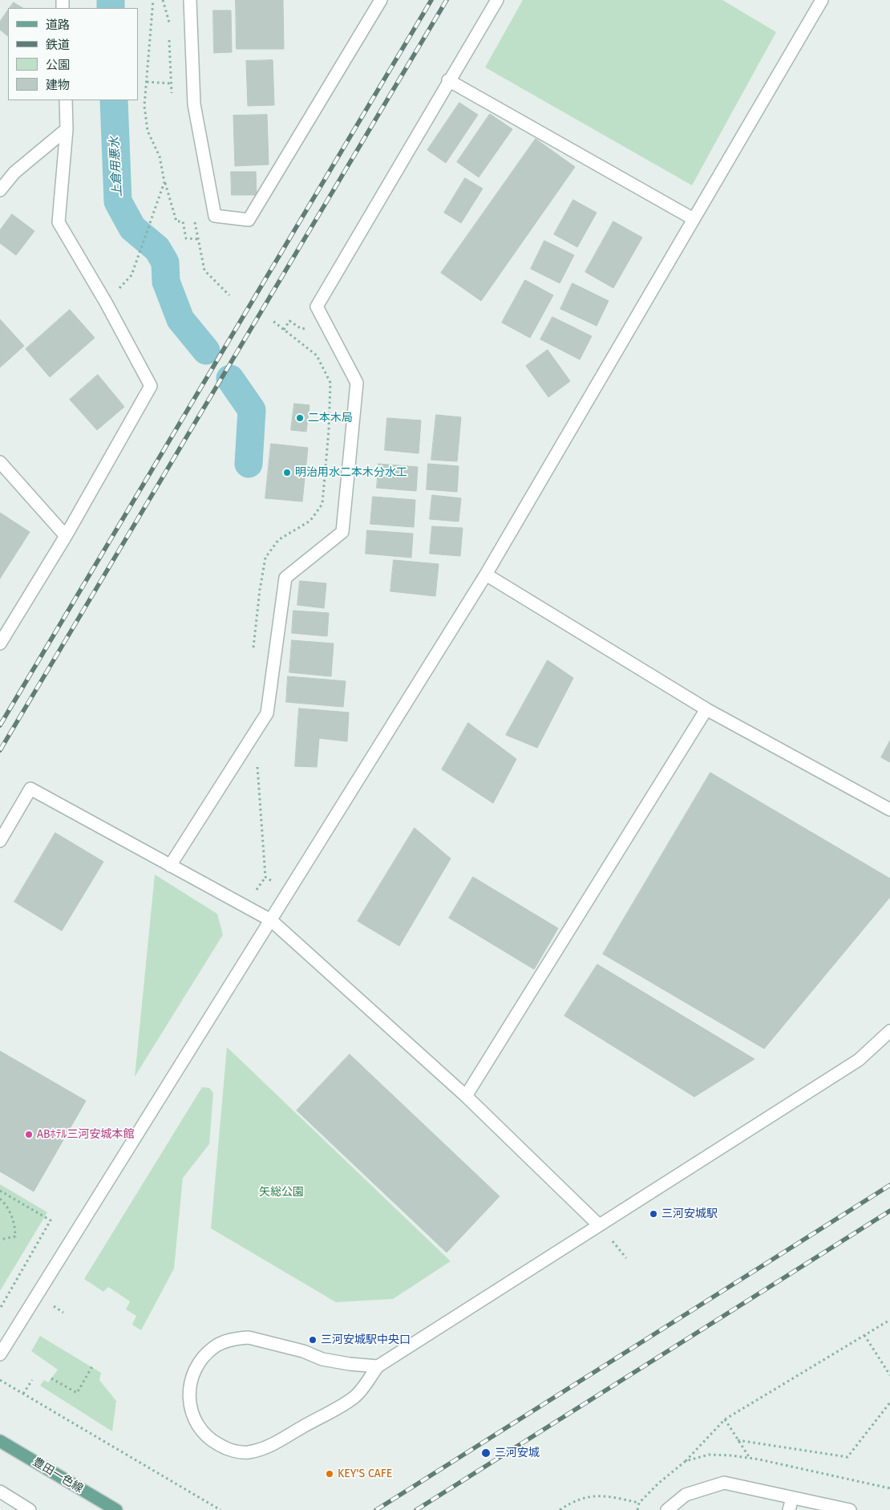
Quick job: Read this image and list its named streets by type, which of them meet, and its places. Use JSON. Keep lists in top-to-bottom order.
{
  "streets": {
    "main road": ["豊田一色線"]
  },
  "water": ["上倉用悪水"],
  "parks": ["矢総公園"],
  "places": [
    "二本木局",
    "明治用水二本木分水工",
    "ABﾎﾃﾙ三河安城本館",
    "三河安城駅",
    "三河安城駅中央口",
    "三河安城",
    "KEY'S CAFE"
  ],
  "legend": [
    "道路",
    "鉄道",
    "公園",
    "建物"
  ]
}
